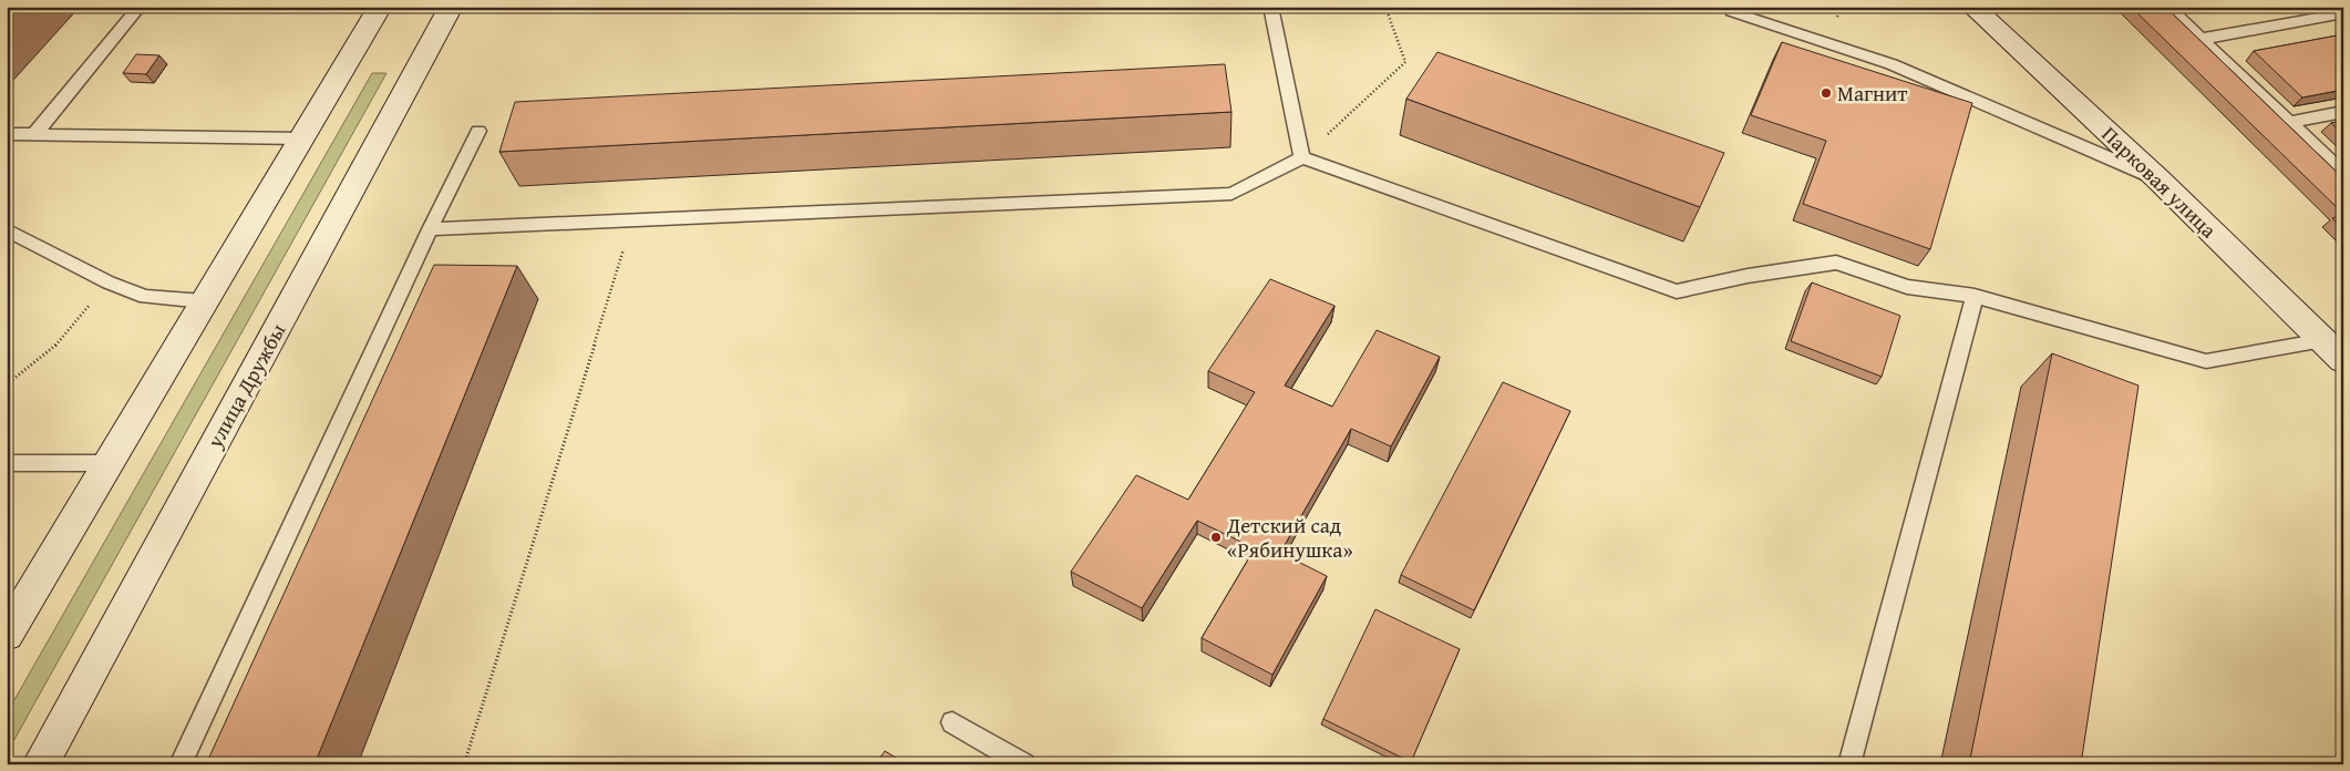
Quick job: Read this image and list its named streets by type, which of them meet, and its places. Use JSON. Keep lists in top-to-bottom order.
{
  "streets": {
    "main road": ["Парковая улица", "улица Дружбы"]
  },
  "places": ["Магнит", "Детский сад «Рябинушка»"]
}
